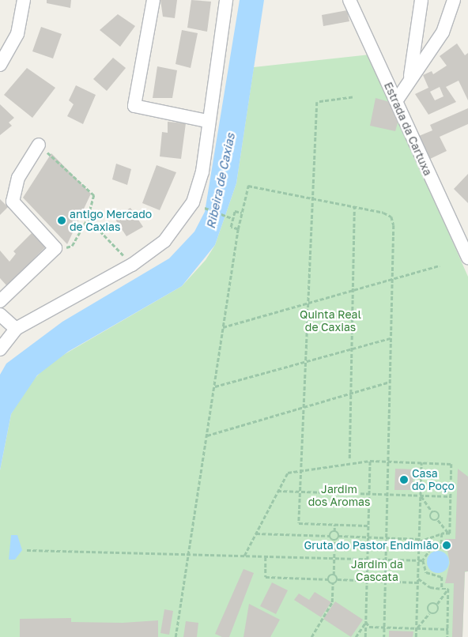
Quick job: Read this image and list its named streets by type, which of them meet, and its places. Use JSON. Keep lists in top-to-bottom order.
{
  "streets": {
    "street": ["Estrada da Cartuxa"]
  },
  "water": ["Ribeira de Caxias"],
  "parks": ["Quinta Real de Caxias", "Jardim dos Aromas", "Jardim da Cascata"],
  "places": ["antigo Mercado de Caxias", "Casa do Poço", "Gruta do Pastor Endimião"]
}
